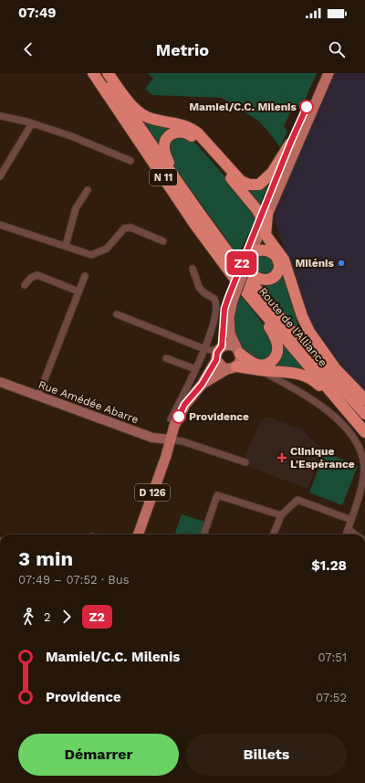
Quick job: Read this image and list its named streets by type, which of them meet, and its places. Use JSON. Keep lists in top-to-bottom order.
{
  "streets": {
    "highway": ["N 11", "Route de l'Alliance"],
    "main road": ["D 126"],
    "street": ["Rue Amédée Abarre"]
  },
  "crossings": [
    ["Rue Amédée Abarre", "D 126"]
  ],
  "places": {
    "other": ["Mamiel/C.C. Milenis", "Milénis", "Providence"],
    "health": ["Clinique L'Espérance"]
  },
  "lines": ["bus line Z2"],
  "page": {
    "status": "07:49",
    "header": "Metrio",
    "on_map": "Z2",
    "heading": ["3 min", "07:49 – 07:52 · Bus", "$1.28"],
    "legs": ["2", "Z2"],
    "list": [
      {
        "name": "Mamiel/C.C. Milenis",
        "value": "07:51"
      },
      {
        "name": "Providence",
        "value": "07:52"
      }
    ],
    "buttons": ["Démarrer", "Billets"]
  }
}
